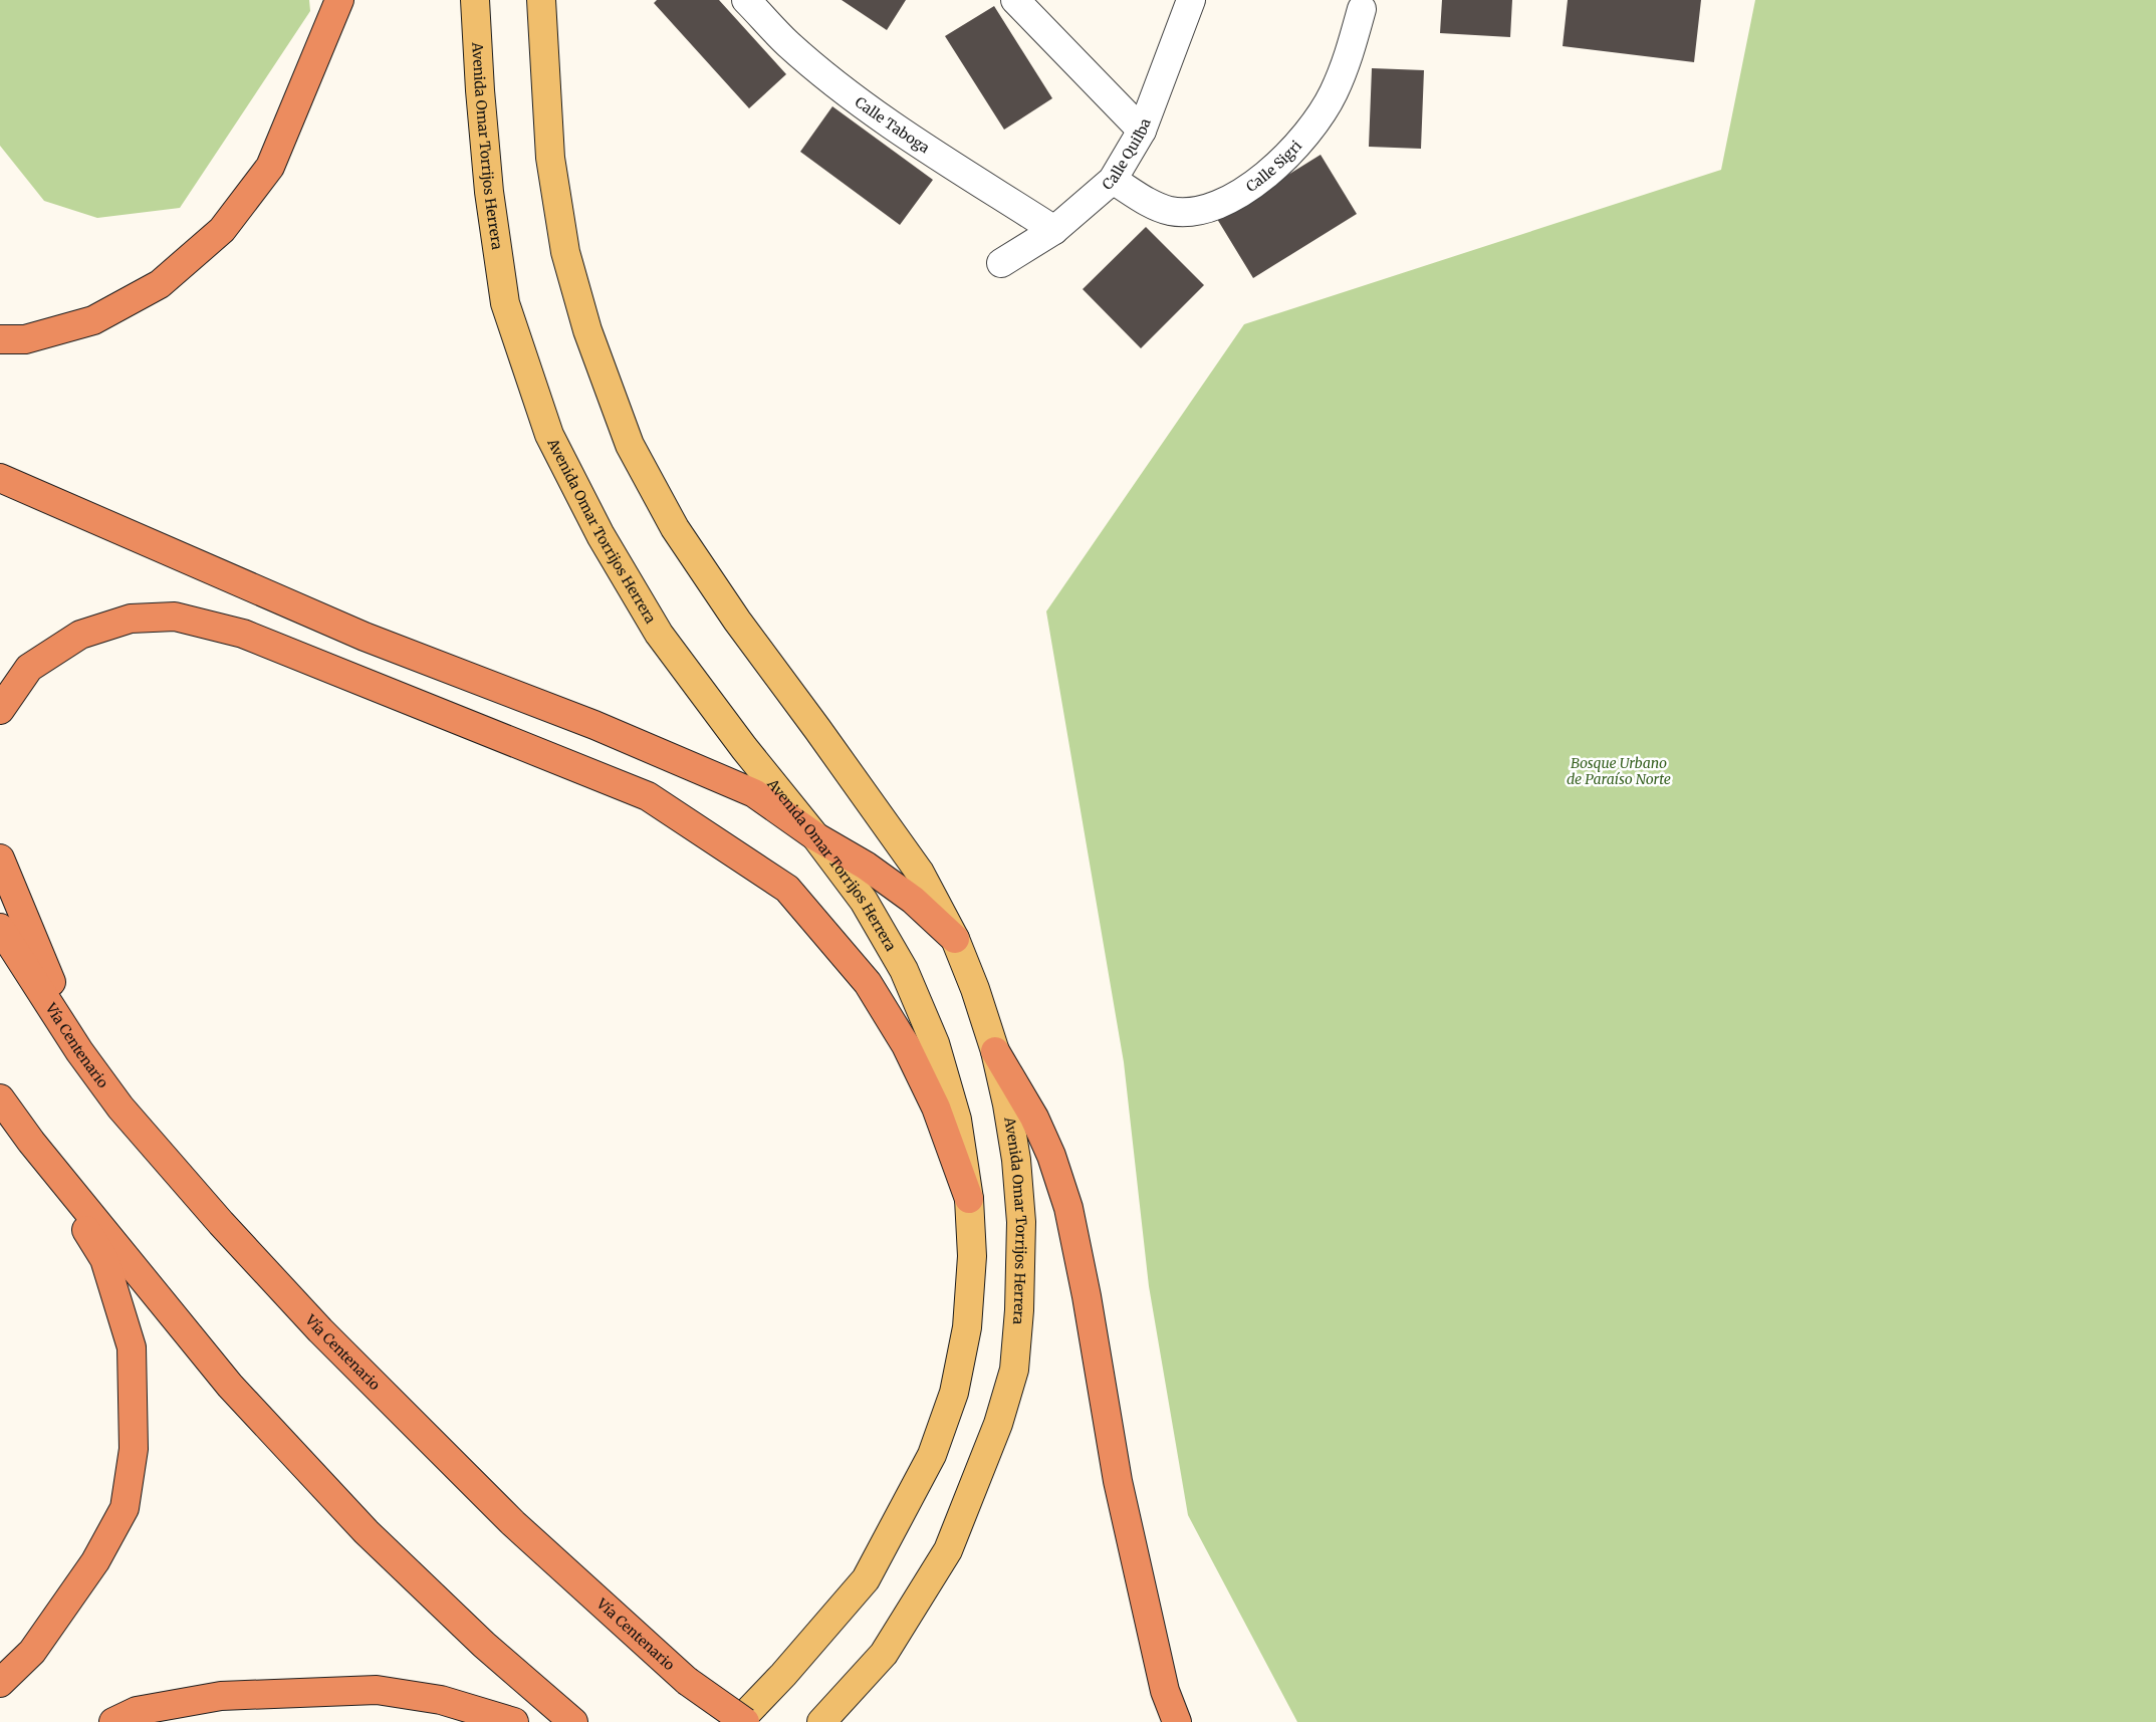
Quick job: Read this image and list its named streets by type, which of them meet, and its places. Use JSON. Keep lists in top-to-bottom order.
{
  "streets": {
    "highway": ["Vía Centenario"],
    "main road": ["Avenida Omar Torrijos Herrera"],
    "street": ["Calle Taboga", "Calle Quilba", "Calle Sigri"]
  },
  "crossings": [
    ["Calle Taboga", "Calle Quilba"],
    ["Calle Quilba", "Calle Sigri"]
  ],
  "parks": ["Bosque Urbano de Paraíso Norte"]
}
